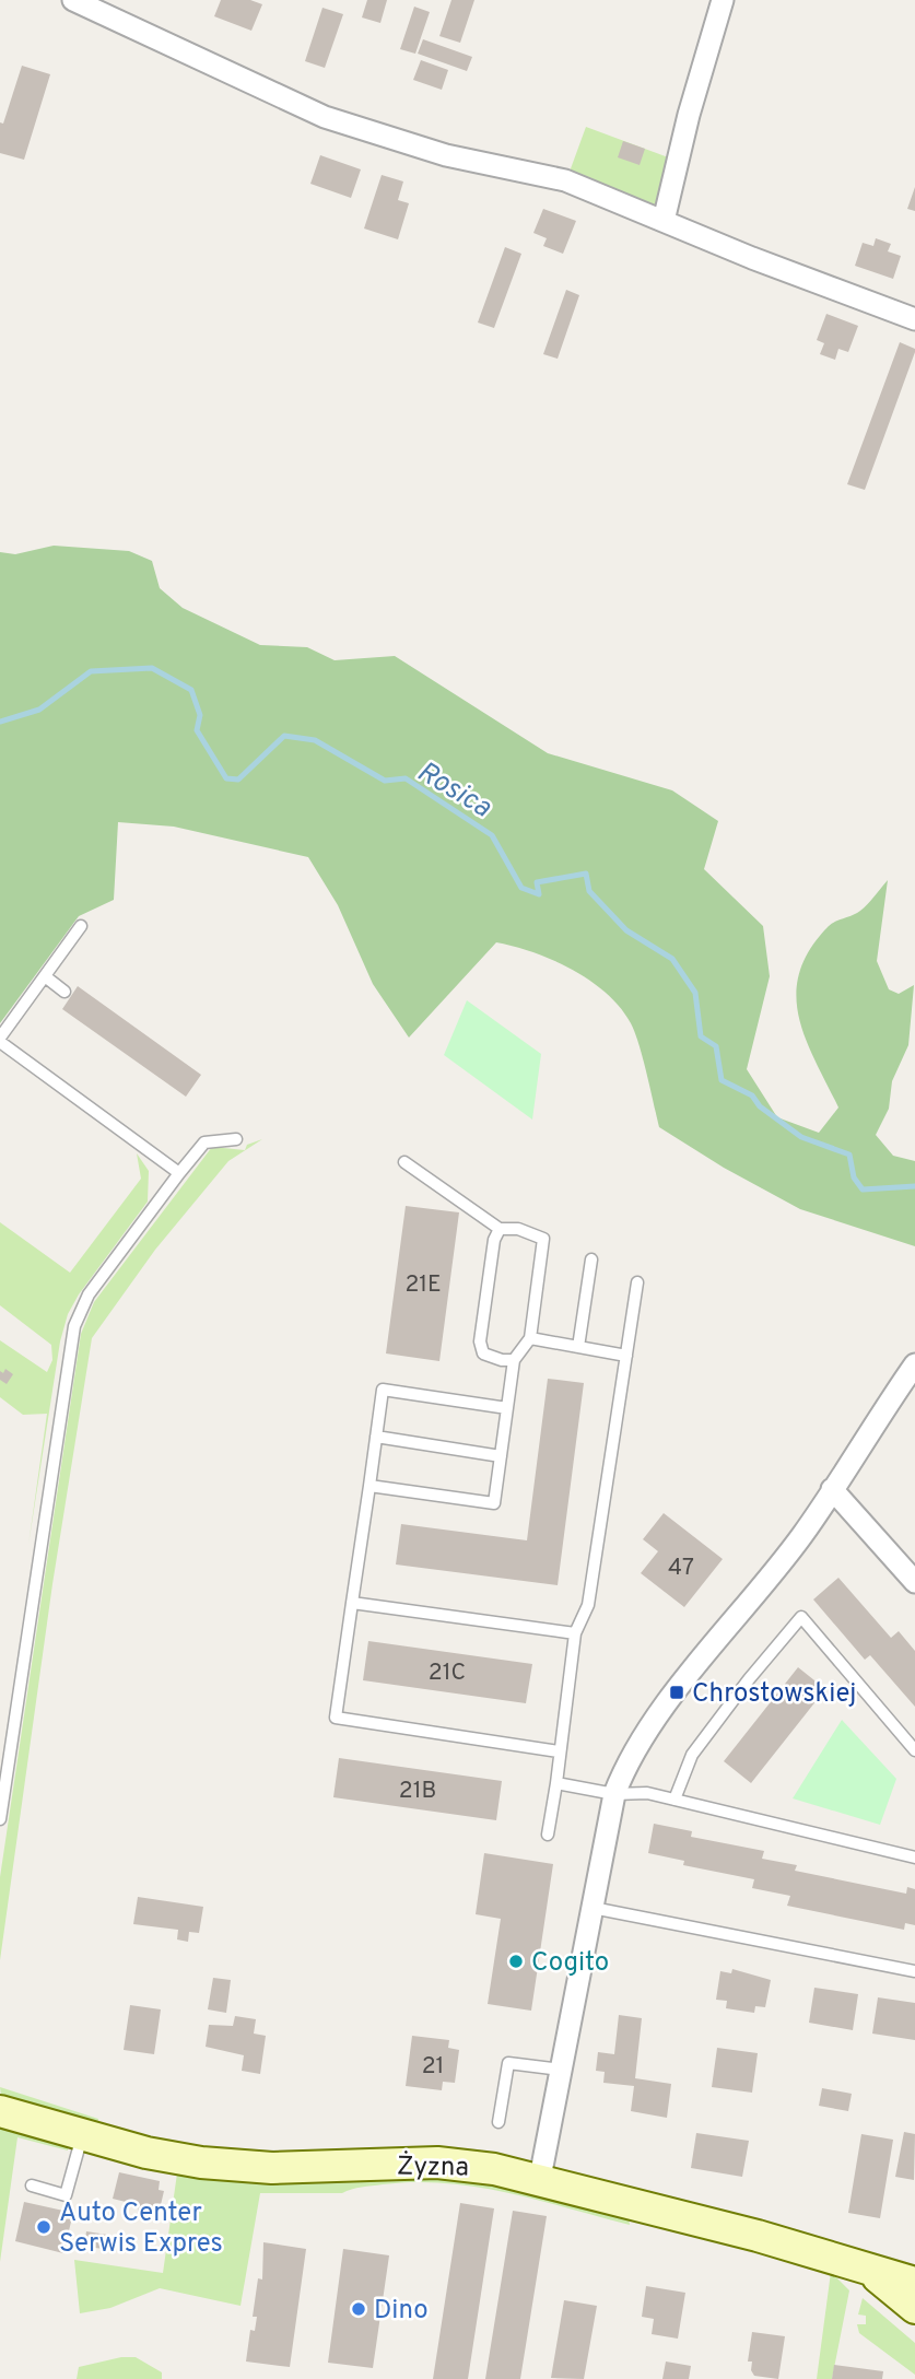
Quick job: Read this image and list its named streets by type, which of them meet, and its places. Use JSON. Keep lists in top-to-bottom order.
{
  "streets": {
    "street": ["Żyzna"]
  },
  "water": ["Rosica"],
  "places": {
    "transit": ["Chrostowskiej"],
    "other": ["Cogito", "Auto Center Serwis Expres", "Dino"]
  },
  "house_numbers": [
    "21E",
    "47",
    "21C",
    "21B",
    "21"
  ]
}
